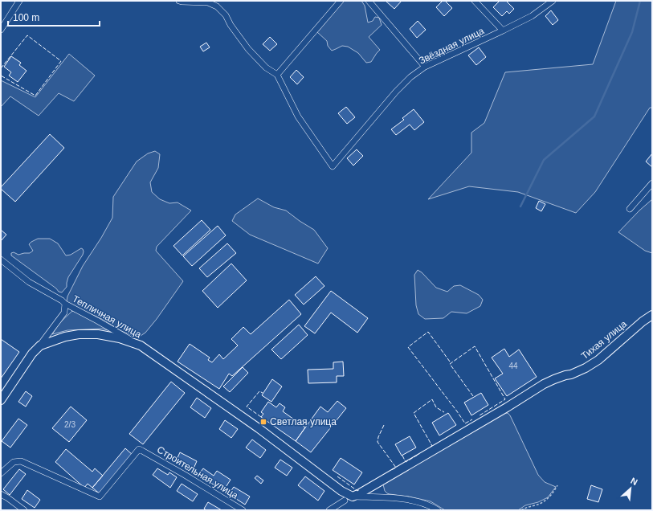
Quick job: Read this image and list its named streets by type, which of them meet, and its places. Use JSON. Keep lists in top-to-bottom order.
{
  "streets": {
    "street": [
      "Звёздная улица",
      "Тепличная улица",
      "Тихая улица",
      "Строительная улица"
    ]
  },
  "places": {
    "transit": ["Светлая улица"]
  },
  "house_numbers": ["44", "2/3"],
  "scale_bar": "100 m",
  "north": "top right"
}
